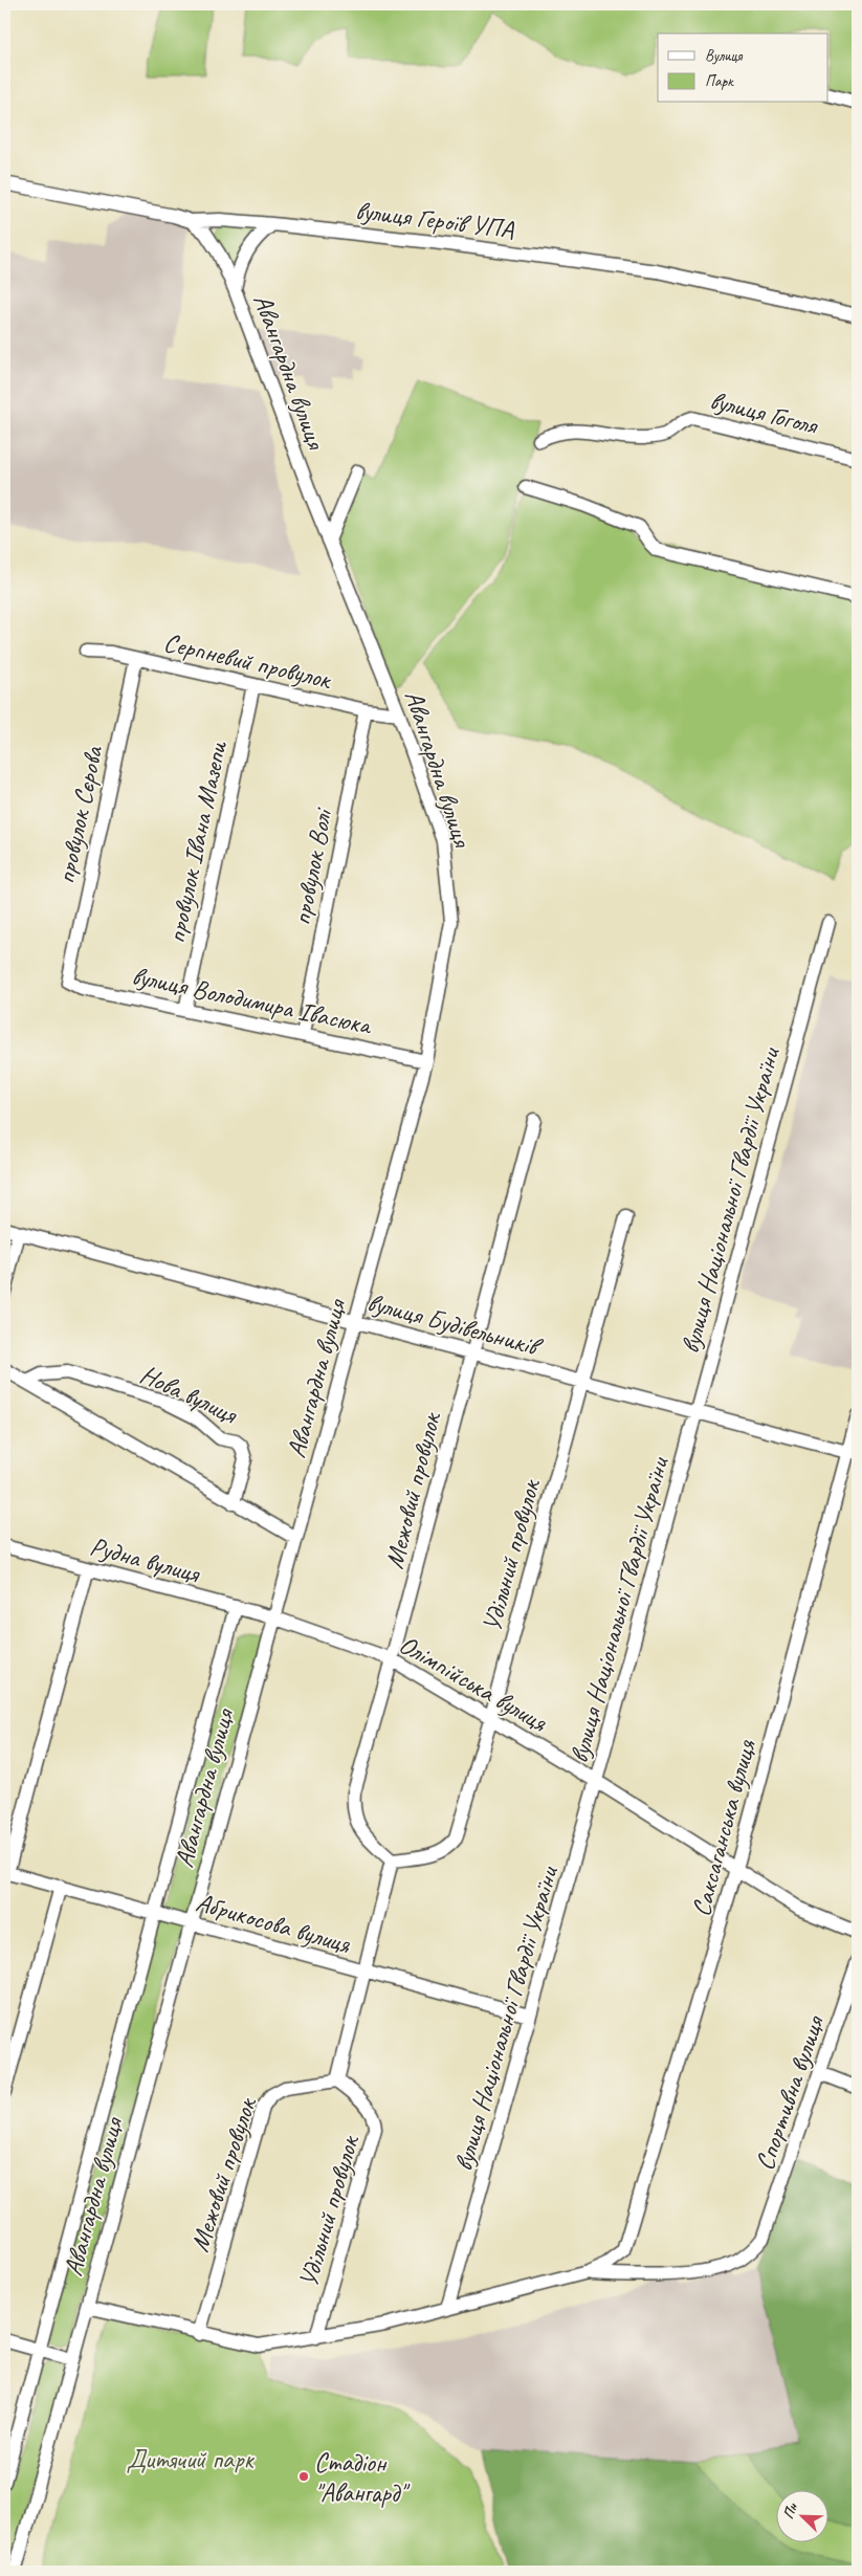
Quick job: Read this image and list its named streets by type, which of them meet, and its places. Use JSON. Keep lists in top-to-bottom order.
{
  "streets": {
    "street": [
      "вулиця Героїв УПА",
      "Авангардна вулиця",
      "вулиця Гоголя",
      "Серпневий провулок",
      "провулок Сєрова",
      "провулок Івана Мазепи",
      "провулок Волі",
      "вулиця Володимира Івасюка",
      "вулиця Національної Гвардії України",
      "вулиця Будівельників",
      "Нова вулиця",
      "Межовий провулок",
      "Удільний провулок",
      "Рудна вулиця",
      "Олімпійська вулиця",
      "Саксаганська вулиця",
      "Абрикосова вулиця",
      "Спортивна вулиця"
    ]
  },
  "crossings": [
    ["вулиця Героїв УПА", "Авангардна вулиця"],
    ["Авангардна вулиця", "Серпневий провулок"],
    ["Авангардна вулиця", "вулиця Володимира Івасюка"],
    ["Авангардна вулиця", "вулиця Будівельників"],
    ["Авангардна вулиця", "Рудна вулиця"],
    ["Авангардна вулиця", "Олімпійська вулиця"],
    ["Авангардна вулиця", "Абрикосова вулиця"],
    ["Серпневий провулок", "провулок Сєрова"],
    ["Серпневий провулок", "провулок Івана Мазепи"],
    ["Серпневий провулок", "провулок Волі"],
    ["провулок Сєрова", "вулиця Володимира Івасюка"],
    ["провулок Івана Мазепи", "вулиця Володимира Івасюка"],
    ["провулок Волі", "вулиця Володимира Івасюка"],
    ["вулиця Національної Гвардії України", "вулиця Будівельників"],
    ["вулиця Національної Гвардії України", "Олімпійська вулиця"],
    ["вулиця Національної Гвардії України", "Абрикосова вулиця"],
    ["вулиця Будівельників", "Межовий провулок"],
    ["вулиця Будівельників", "Удільний провулок"],
    ["вулиця Будівельників", "Саксаганська вулиця"],
    ["Межовий провулок", "Удільний провулок"],
    ["Межовий провулок", "Олімпійська вулиця"],
    ["Удільний провулок", "Олімпійська вулиця"],
    ["Рудна вулиця", "Олімпійська вулиця"],
    ["Олімпійська вулиця", "Саксаганська вулиця"],
    ["Саксаганська вулиця", "Спортивна вулиця"]
  ],
  "parks": ["Дитячий парк"],
  "places": ["Стадіон \"Авангард\""],
  "legend": ["Вулиця", "Парк"],
  "north": "top left"
}
